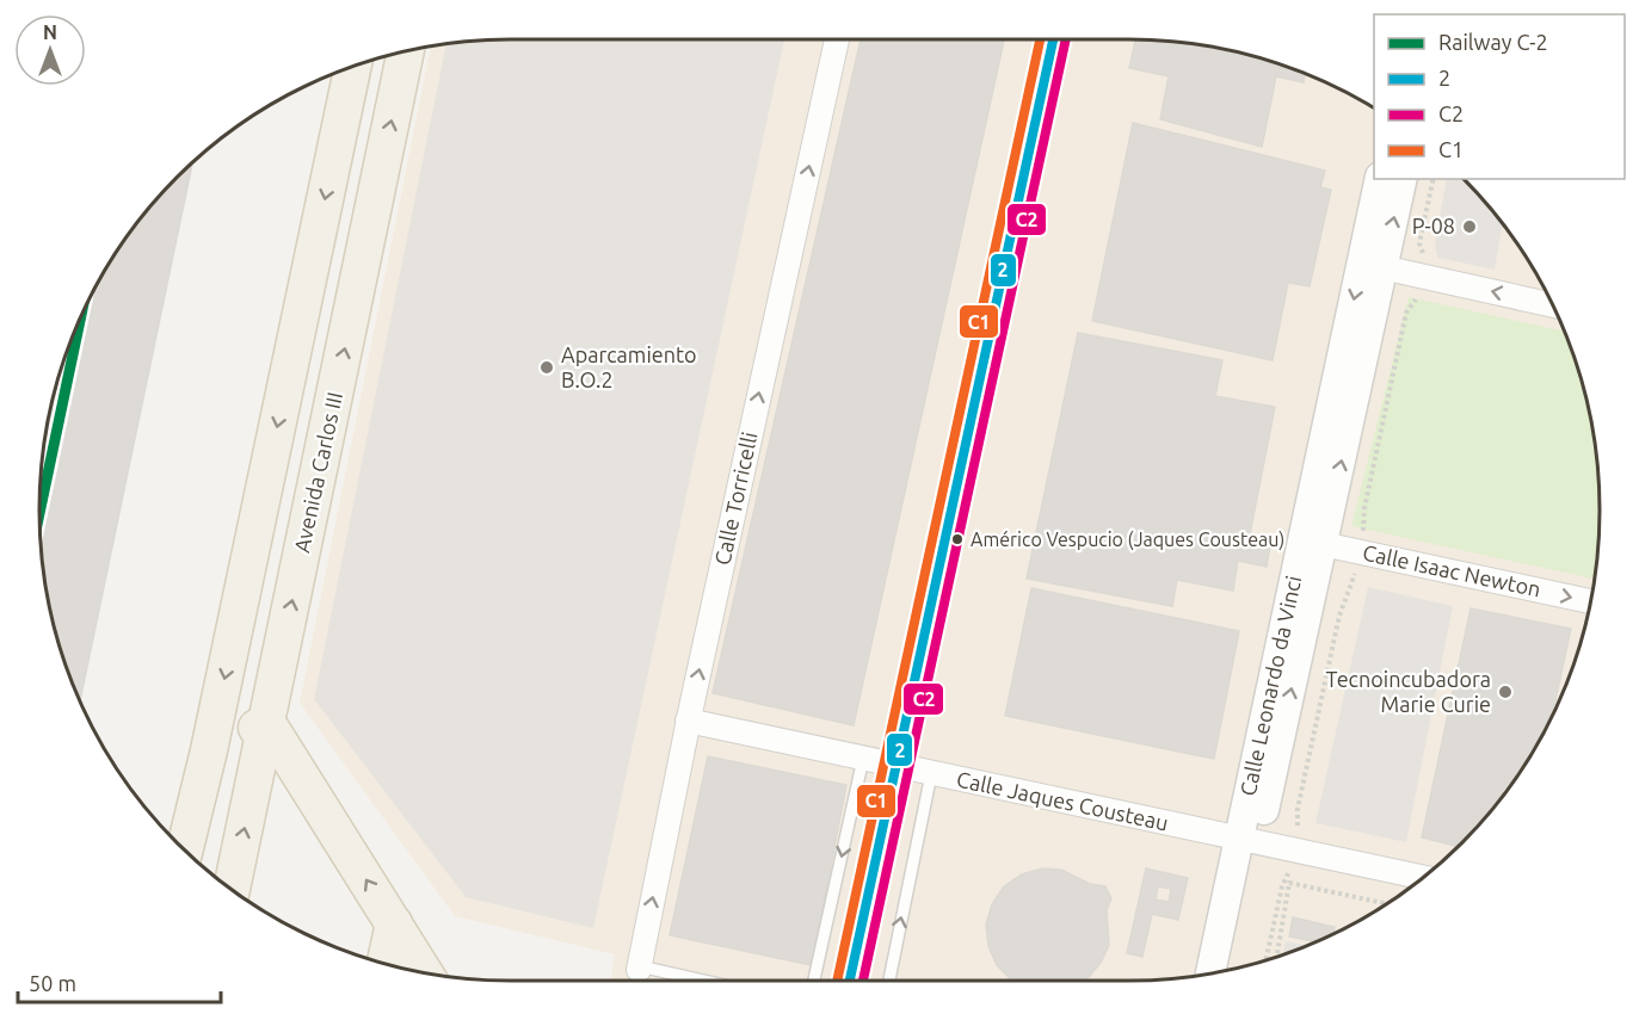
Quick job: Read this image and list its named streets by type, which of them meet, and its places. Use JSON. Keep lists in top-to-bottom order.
{
  "streets": {
    "main road": ["Avenida Carlos III"],
    "street": [
      "Calle Torricelli",
      "Calle Isaac Newton",
      "Calle Leonardo da Vinci",
      "Calle Jaques Cousteau"
    ]
  },
  "crossings": [
    ["Calle Torricelli", "Calle Jaques Cousteau"],
    ["Calle Isaac Newton", "Calle Leonardo da Vinci"],
    ["Calle Leonardo da Vinci", "Calle Jaques Cousteau"]
  ],
  "one_way": ["Calle Torricelli", "Calle Isaac Newton"],
  "places": [
    "P-08",
    "Aparcamiento B.O.2",
    "Américo Vespucio (Jaques Cousteau)",
    "Tecnoincubadora Marie Curie"
  ],
  "lines": [
    "transit line 2",
    "transit line C2",
    "transit line C1",
    "rail line C-2"
  ],
  "legend": [
    "Railway C-2",
    "2",
    "C2",
    "C1"
  ],
  "scale_bar": "50 m",
  "north": "top"
}
